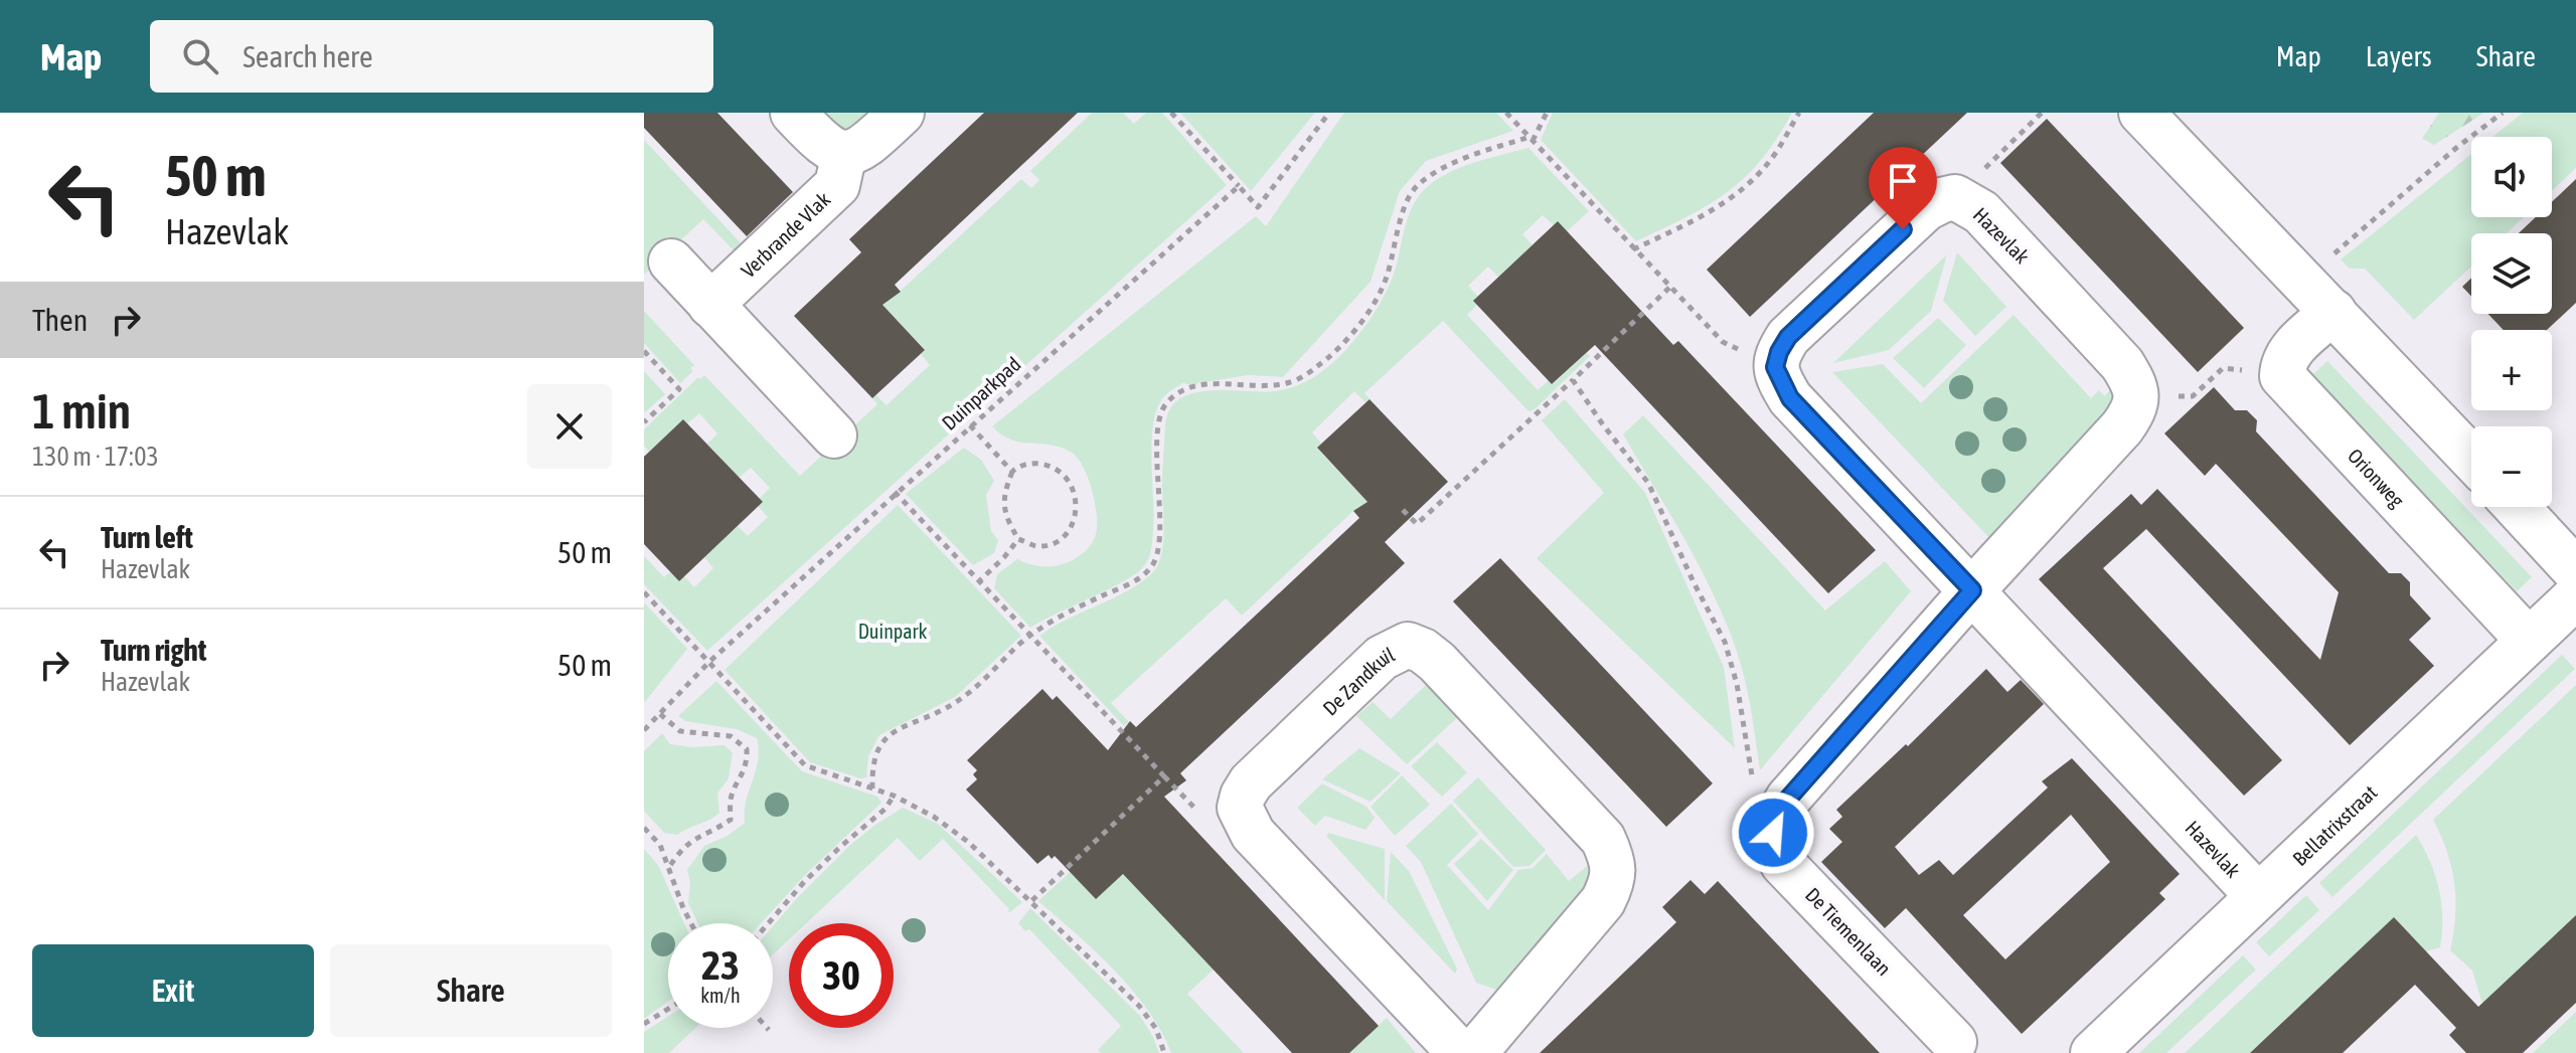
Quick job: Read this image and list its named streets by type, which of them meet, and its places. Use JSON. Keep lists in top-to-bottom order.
{
  "streets": {
    "street": [
      "Verbrande Vlak",
      "Hazevlak",
      "Orionweg",
      "De Zandkuil",
      "Bellatrixstraat",
      "De Tiemenlaan"
    ],
    "path": ["Duinparkpad"]
  },
  "crossings": [
    ["Hazevlak", "Bellatrixstraat"],
    ["Orionweg", "Bellatrixstraat"]
  ],
  "parks": ["Duinpark"],
  "page": {
    "header": "Map",
    "search": "Search here",
    "nav": ["Map", "Layers", "Share"],
    "turn": ["50 m", "Hazevlak"],
    "map_buttons": ["+", "−"],
    "then": "Then",
    "heading": ["1 min", "130 m · 17:03"],
    "list": [
      {
        "name": "Turn left",
        "note": "Hazevlak",
        "value": "50 m"
      },
      {
        "name": "Turn right",
        "note": "Hazevlak",
        "value": "50 m"
      }
    ],
    "speed": "23 km/h",
    "limit": "30",
    "buttons": ["Exit", "Share"]
  }
}
